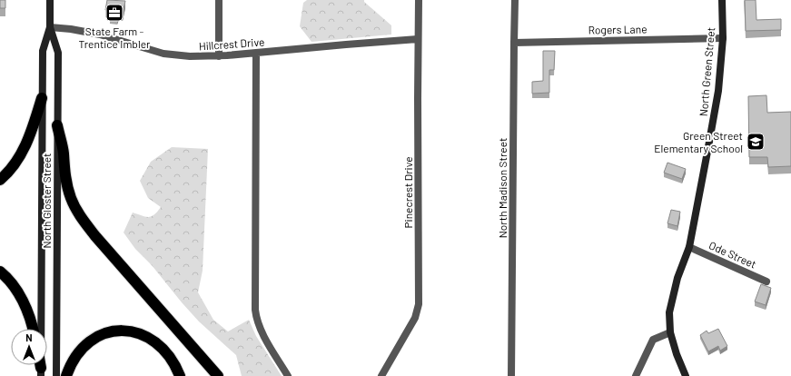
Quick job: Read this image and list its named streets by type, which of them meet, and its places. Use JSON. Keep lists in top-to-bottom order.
{
  "streets": {
    "main road": ["North Green Street", "North Gloster Street"],
    "street": [
      "Rogers Lane",
      "Hillcrest Drive",
      "North Madison Street",
      "Pinecrest Drive",
      "Ode Street"
    ]
  },
  "crossings": [
    ["Rogers Lane", "North Green Street"],
    ["Rogers Lane", "North Madison Street"],
    ["Hillcrest Drive", "Pinecrest Drive"],
    ["Hillcrest Drive", "North Gloster Street"],
    ["North Green Street", "Ode Street"]
  ],
  "places": {
    "office": ["State Farm - Trentice Imbler"],
    "school or university": ["Green Street Elementary School"]
  },
  "north": "top"
}
